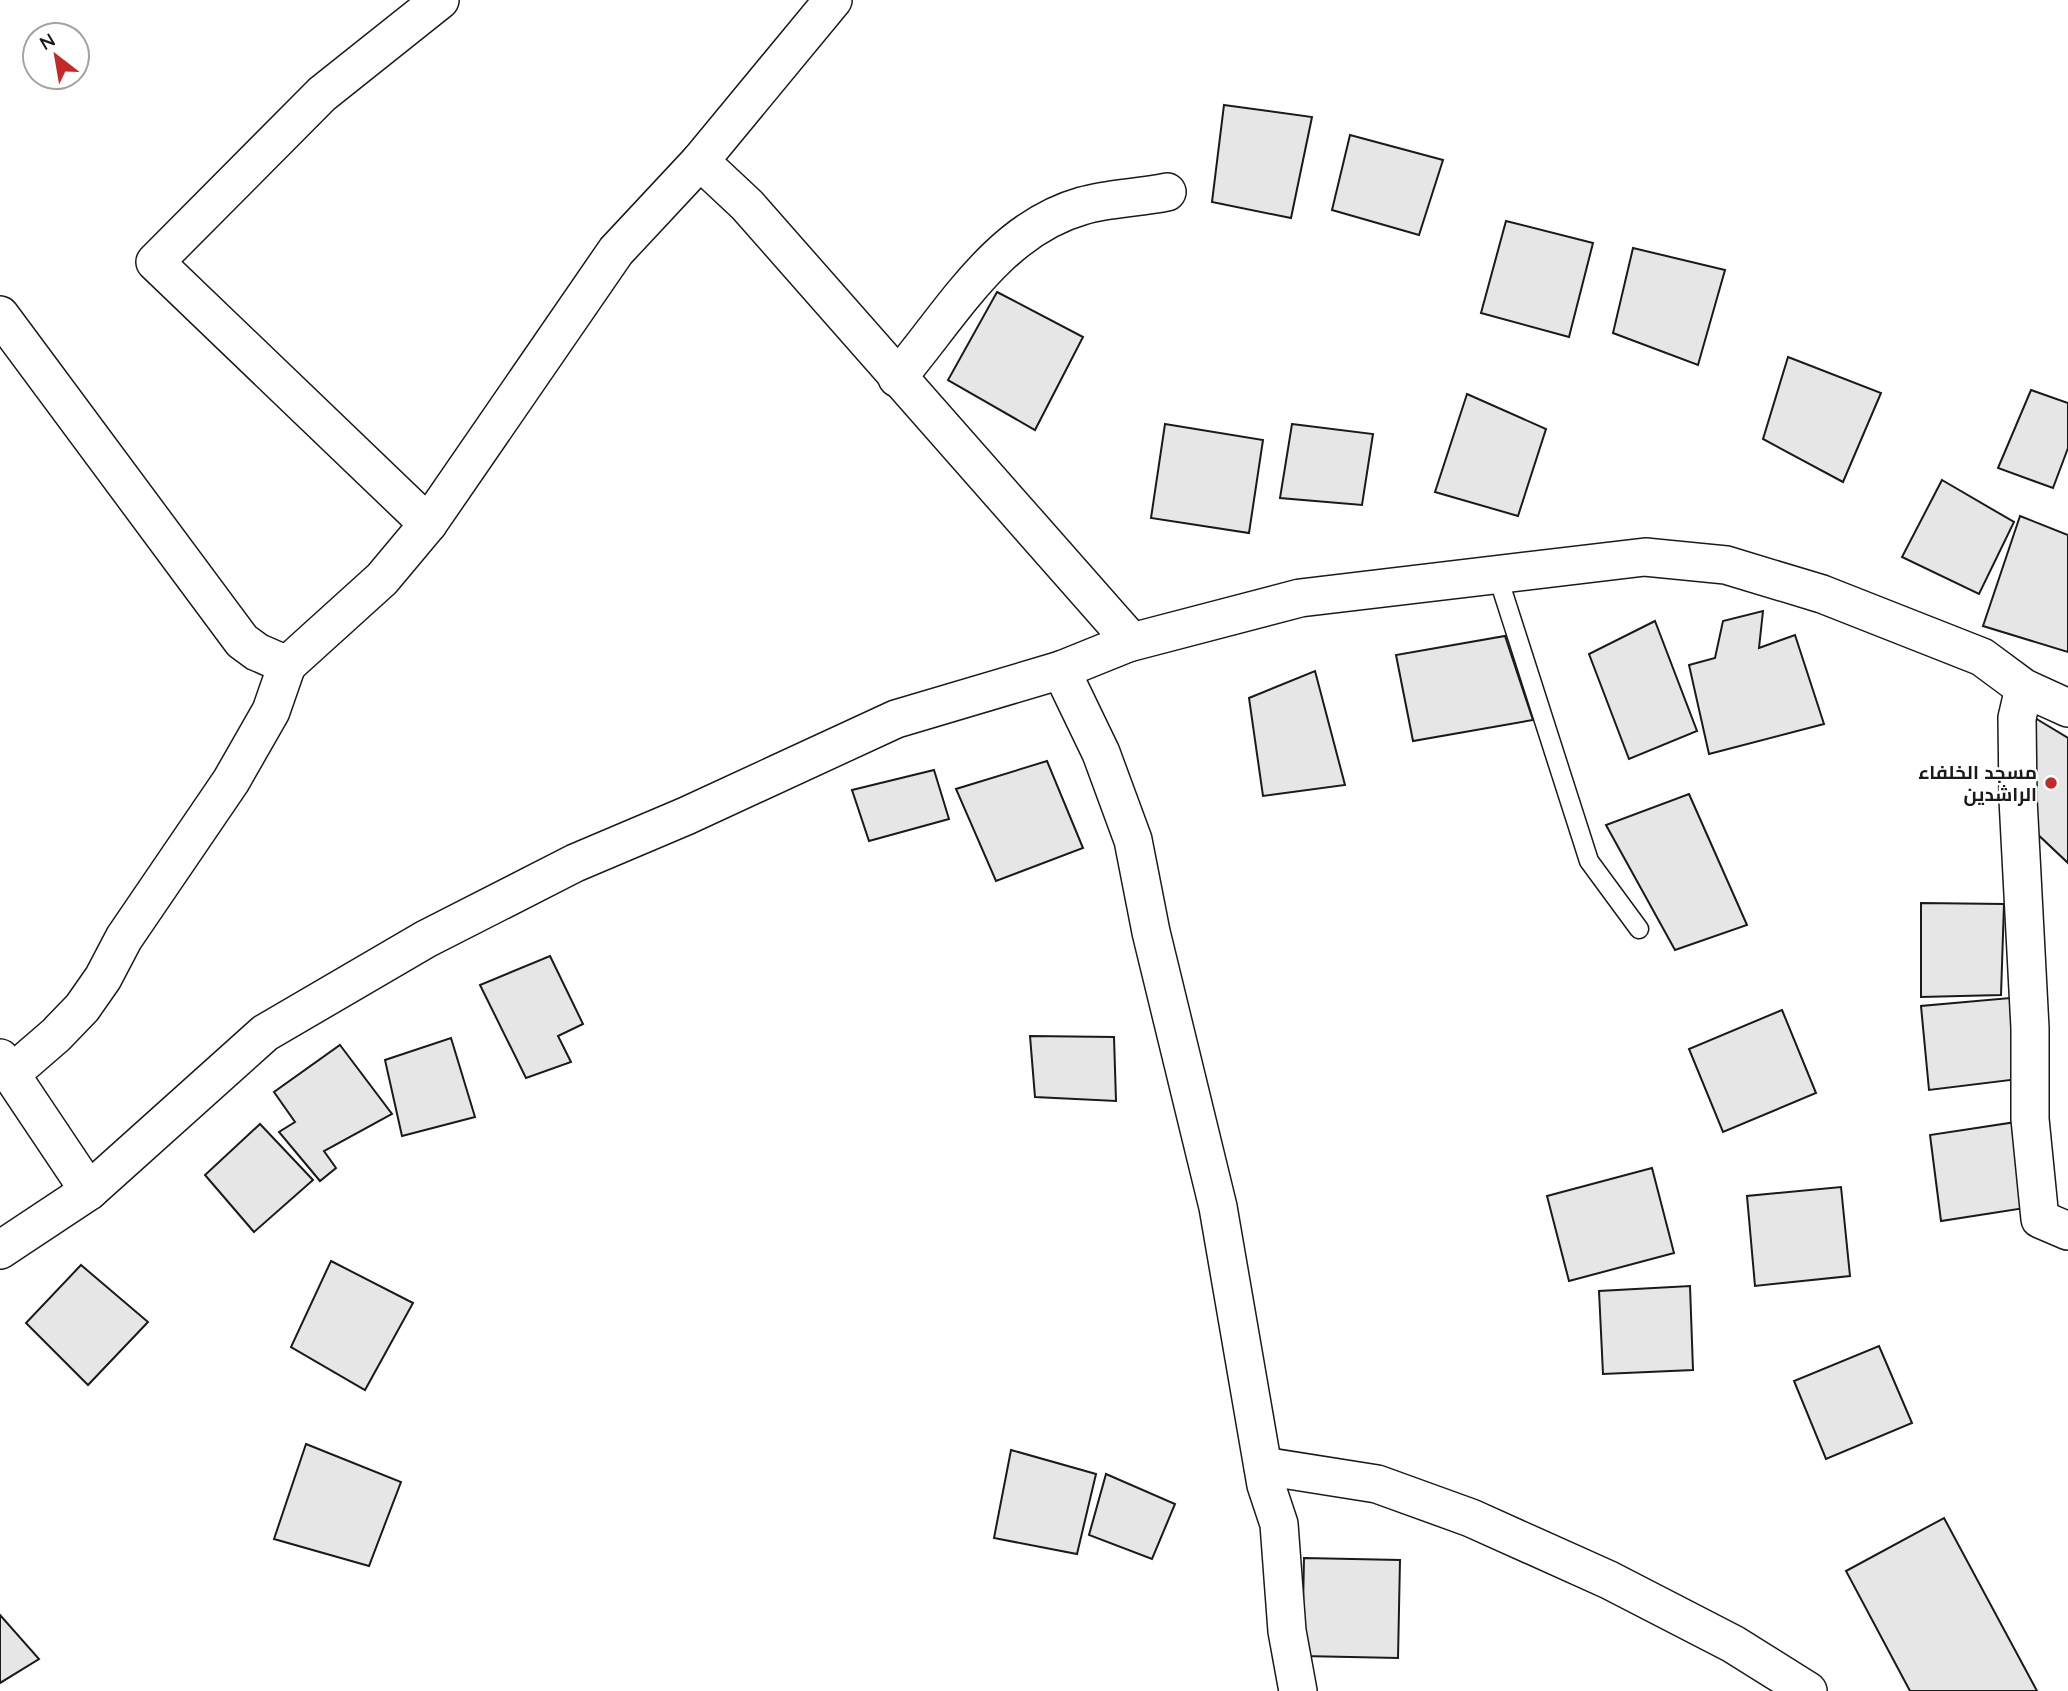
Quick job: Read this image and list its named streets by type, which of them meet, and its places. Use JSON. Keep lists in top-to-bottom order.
{
  "places": ["مسجد الخلفاء الراشدين"],
  "north": "top left"
}
